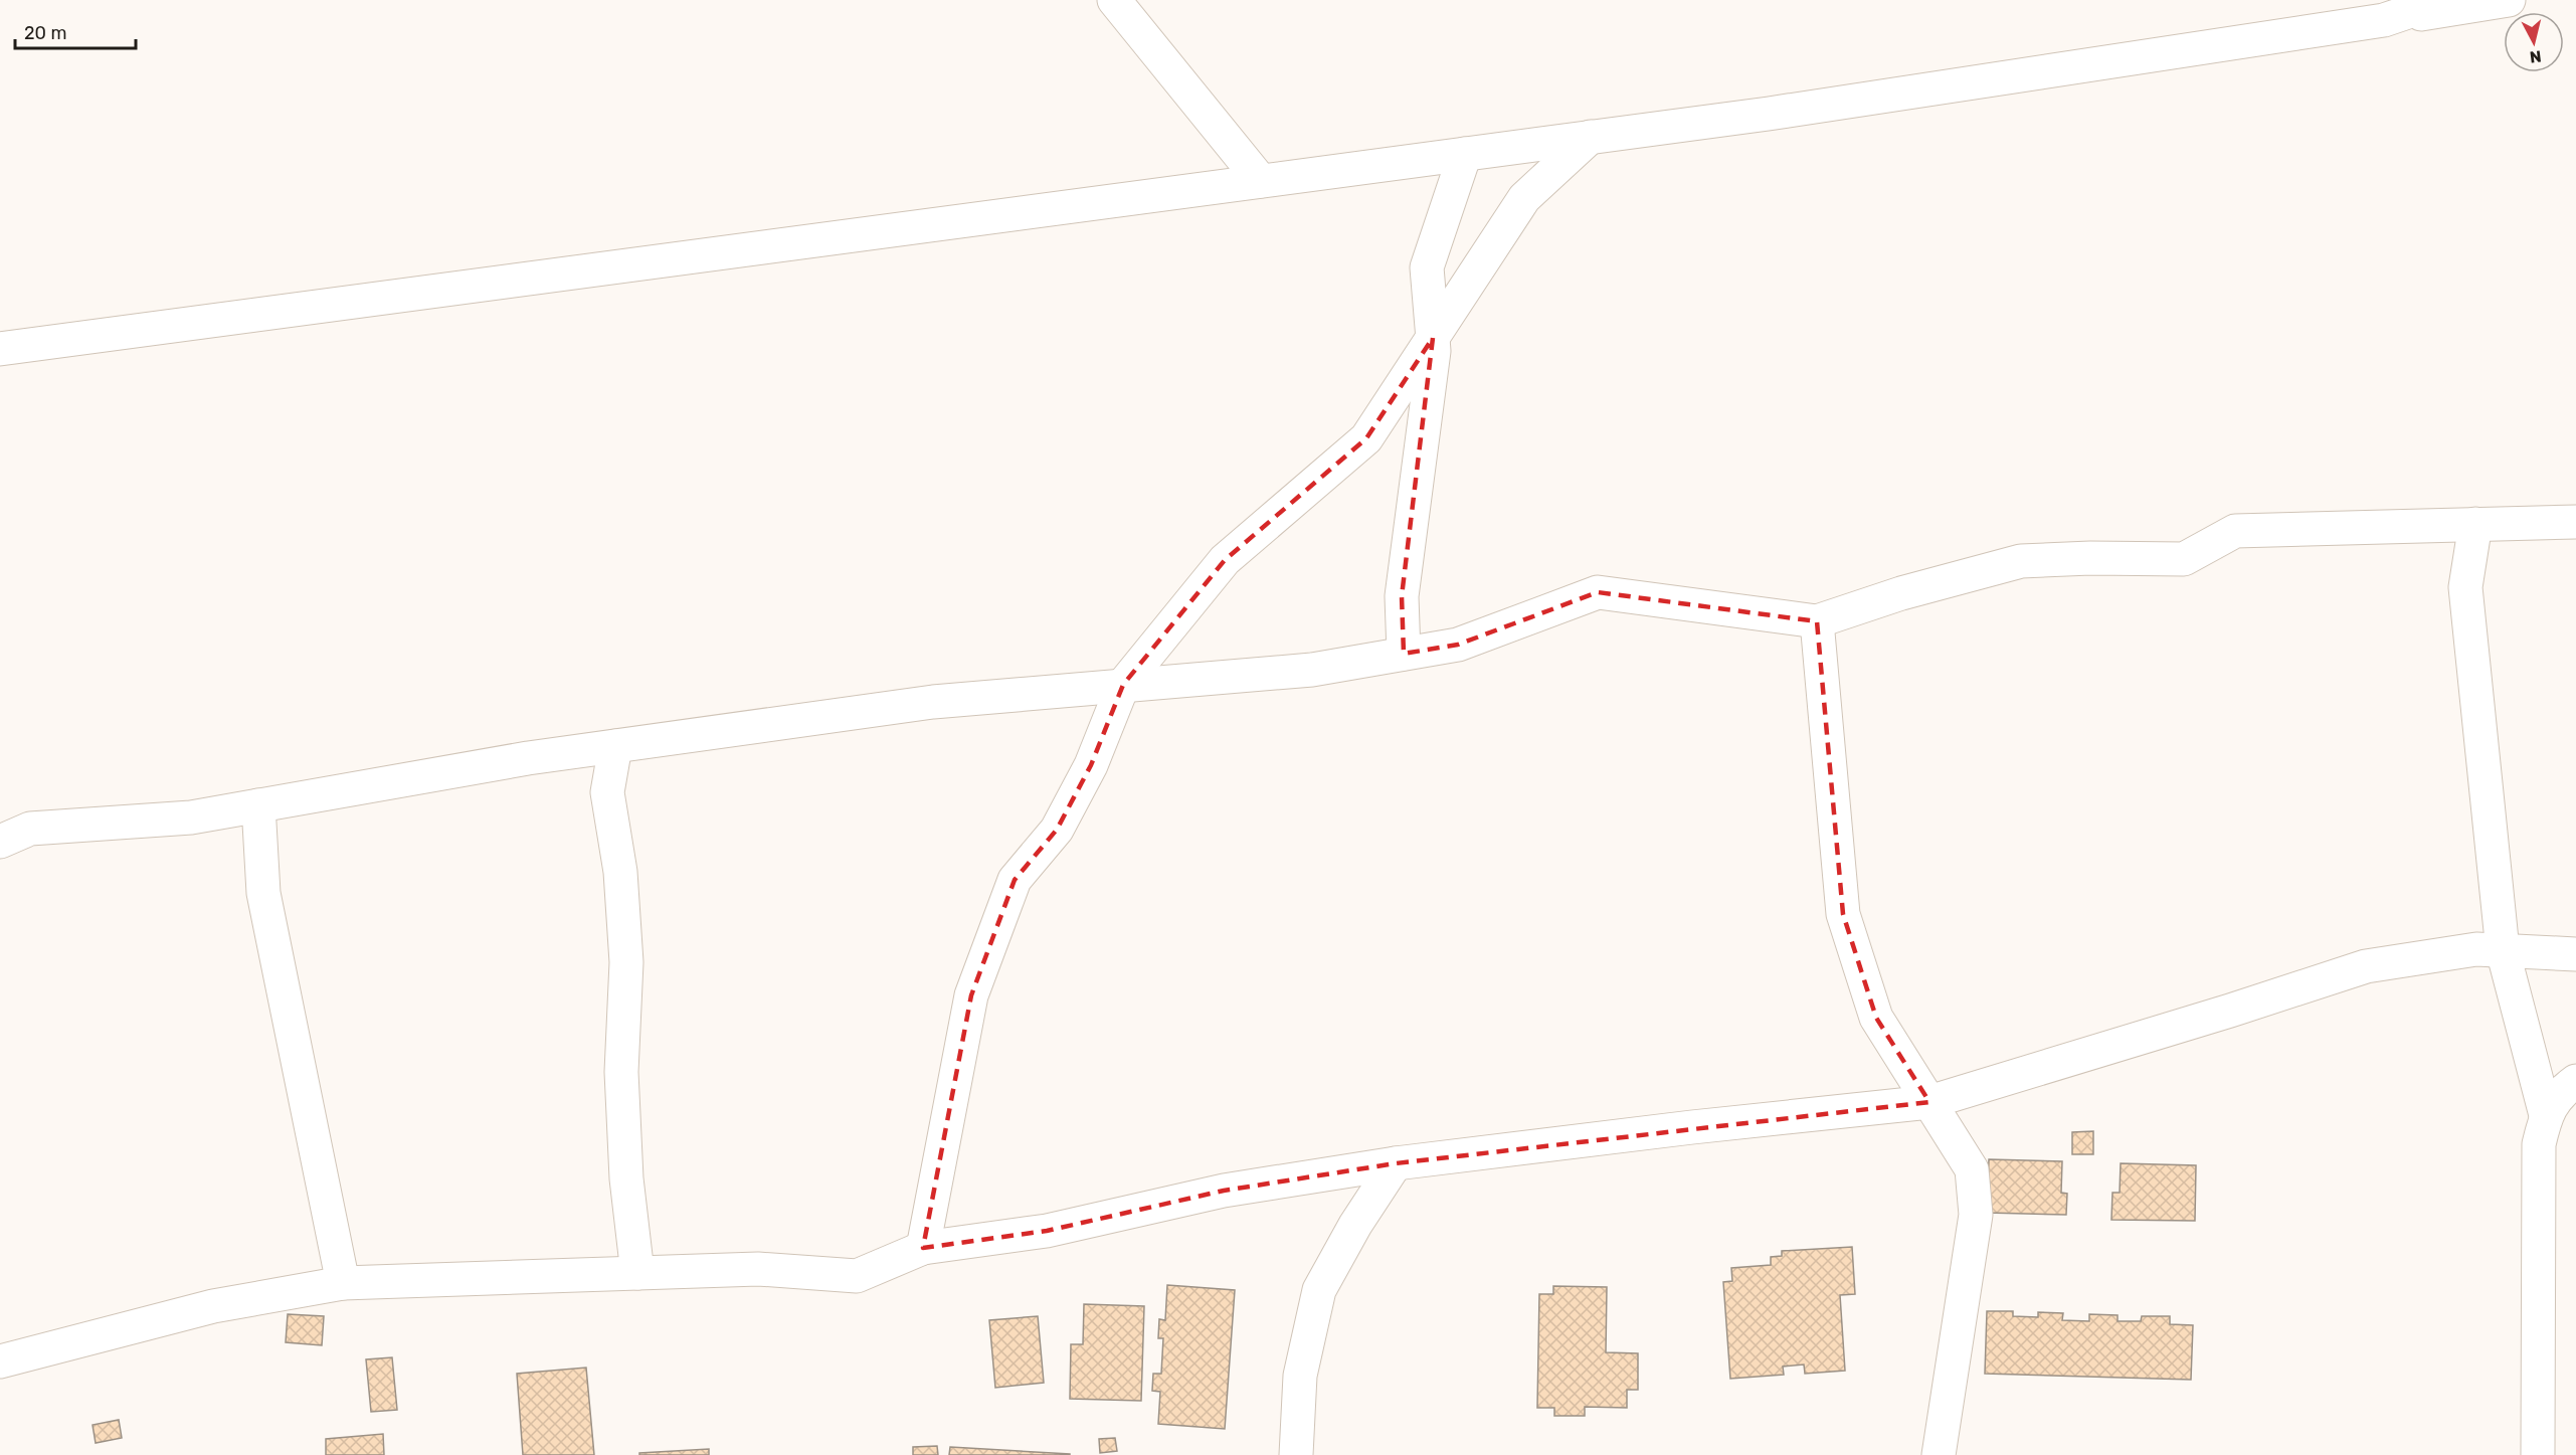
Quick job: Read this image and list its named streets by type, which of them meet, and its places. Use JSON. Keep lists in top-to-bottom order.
{
  "scale_bar": "20 m",
  "north": "bottom"
}
